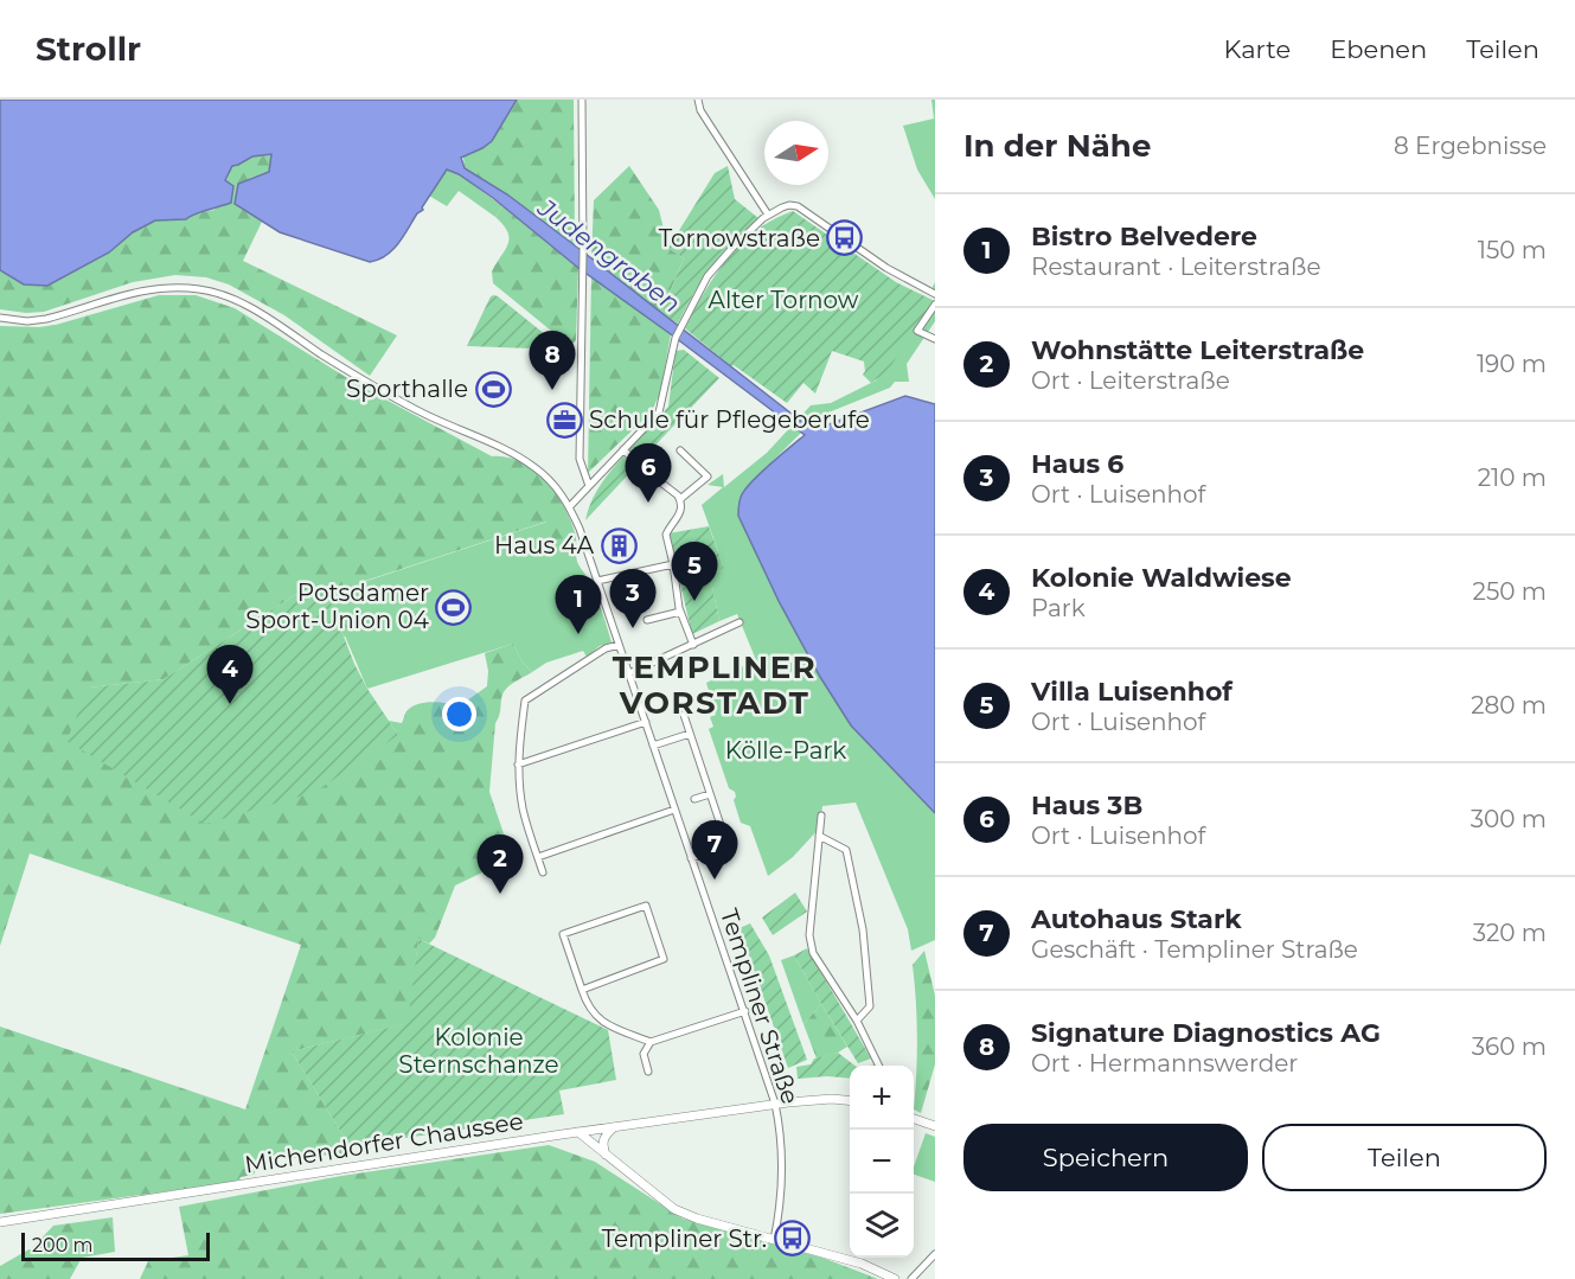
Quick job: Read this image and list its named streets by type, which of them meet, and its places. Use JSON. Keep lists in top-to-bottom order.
{
  "streets": {
    "main road": ["Michendorfer Chaussee"],
    "street": ["Templiner Straße"]
  },
  "crossings": [
    ["Templiner Straße", "Michendorfer Chaussee"]
  ],
  "districts": ["TEMPLINER VORSTADT"],
  "water": ["Judengraben"],
  "parks": ["Alter Tornow", "Kölle-Park", "Kolonie Sternschanze"],
  "places": {
    "bus stop": ["Tornowstraße", "Templiner Str."],
    "sports": ["Sporthalle", "Potsdamer Sport-Union 04"],
    "office": ["Schule für Pflegeberufe"],
    "building": ["Haus 4A"]
  },
  "scale_bar": "200 m",
  "north": "right",
  "page": {
    "header": "Strollr",
    "nav": ["Karte", "Ebenen", "Teilen"],
    "heading": ["In der Nähe", "8 Ergebnisse"],
    "list": [
      {
        "mark": "1",
        "name": "Bistro Belvedere",
        "note": "Restaurant · Leiterstraße",
        "value": "150 m"
      },
      {
        "mark": "2",
        "name": "Wohnstätte Leiterstraße",
        "note": "Ort · Leiterstraße",
        "value": "190 m"
      },
      {
        "mark": "3",
        "name": "Haus 6",
        "note": "Ort · Luisenhof",
        "value": "210 m"
      },
      {
        "mark": "4",
        "name": "Kolonie Waldwiese",
        "note": "Park",
        "value": "250 m"
      },
      {
        "mark": "5",
        "name": "Villa Luisenhof",
        "note": "Ort · Luisenhof",
        "value": "280 m"
      },
      {
        "mark": "6",
        "name": "Haus 3B",
        "note": "Ort · Luisenhof",
        "value": "300 m"
      },
      {
        "mark": "7",
        "name": "Autohaus Stark",
        "note": "Geschäft · Templiner Straße",
        "value": "320 m"
      },
      {
        "mark": "8",
        "name": "Signature Diagnostics AG",
        "note": "Ort · Hermannswerder",
        "value": "360 m"
      }
    ],
    "pins": [
      "8",
      "6",
      "5",
      "3",
      "1",
      "4",
      "7",
      "2"
    ],
    "map_buttons": ["+", "−"],
    "buttons": ["Speichern", "Teilen"],
    "scale": "200 m"
  }
}
